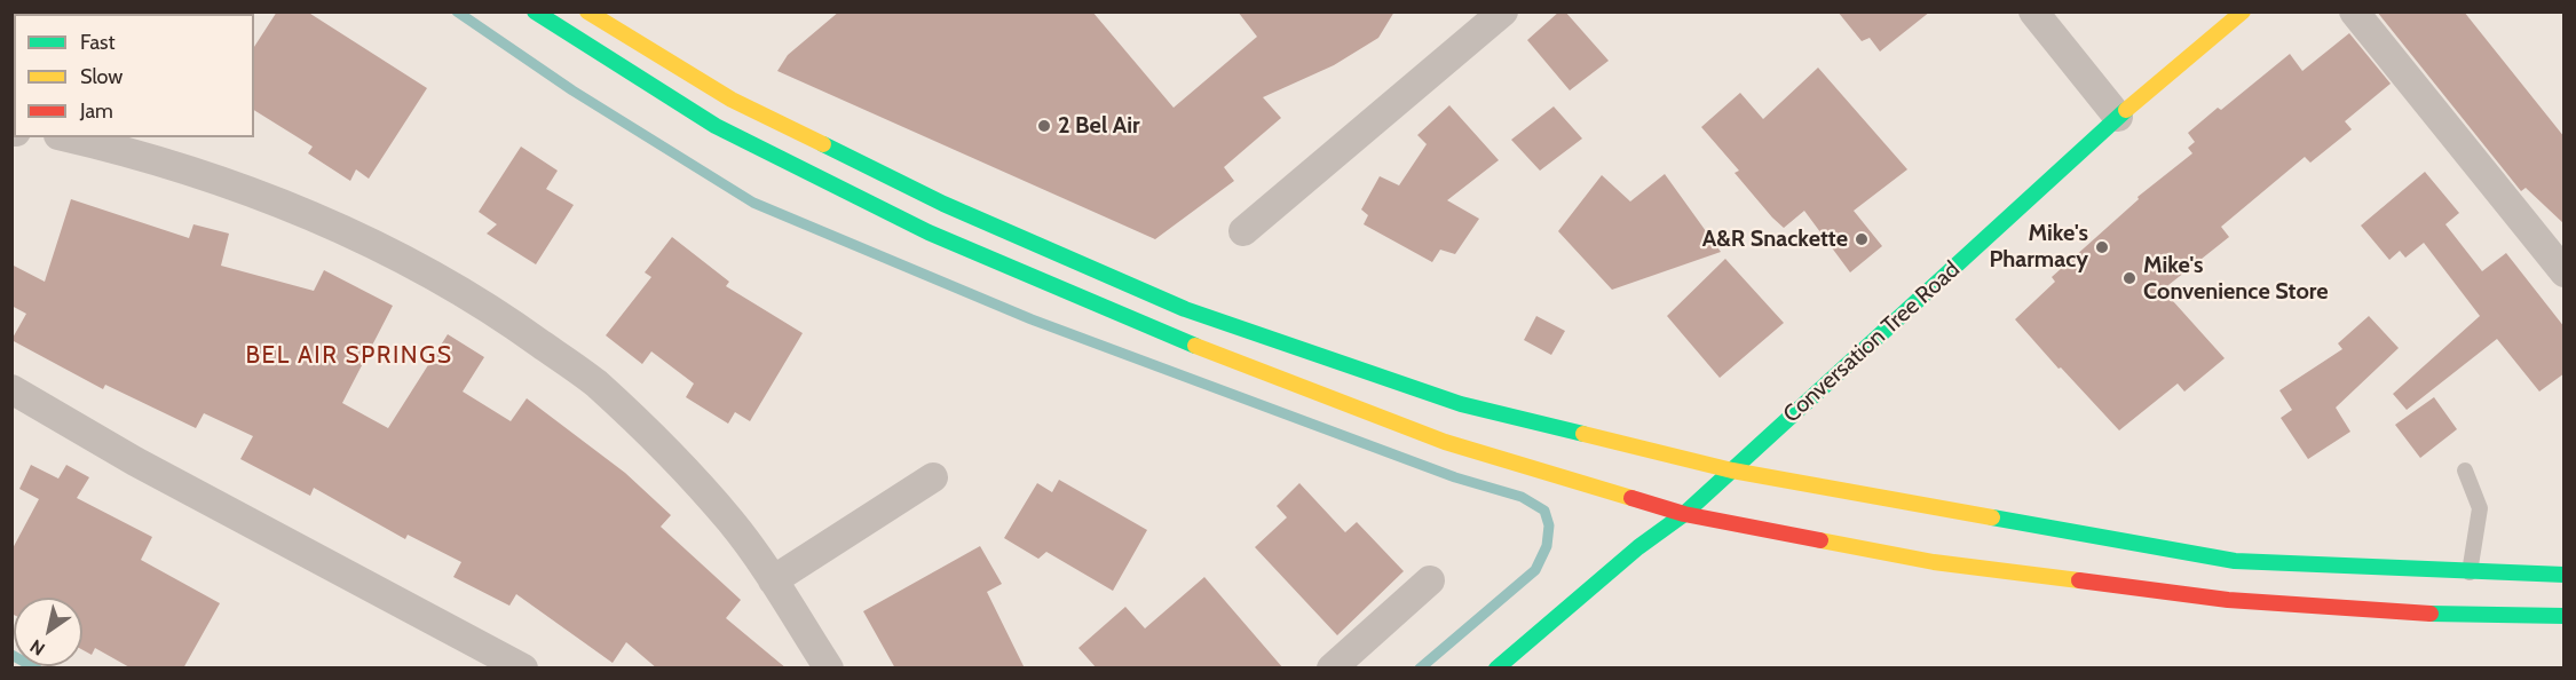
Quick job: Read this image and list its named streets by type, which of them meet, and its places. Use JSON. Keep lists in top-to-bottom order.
{
  "streets": {
    "main road": ["Conversation Tree Road"]
  },
  "districts": ["BEL AIR SPRINGS"],
  "places": [
    "2 Bel Air",
    "A&R Snackette",
    "Mike's Pharmacy",
    "Mike's Convenience Store"
  ],
  "legend": ["Fast", "Slow", "Jam"],
  "north": "bottom left"
}
